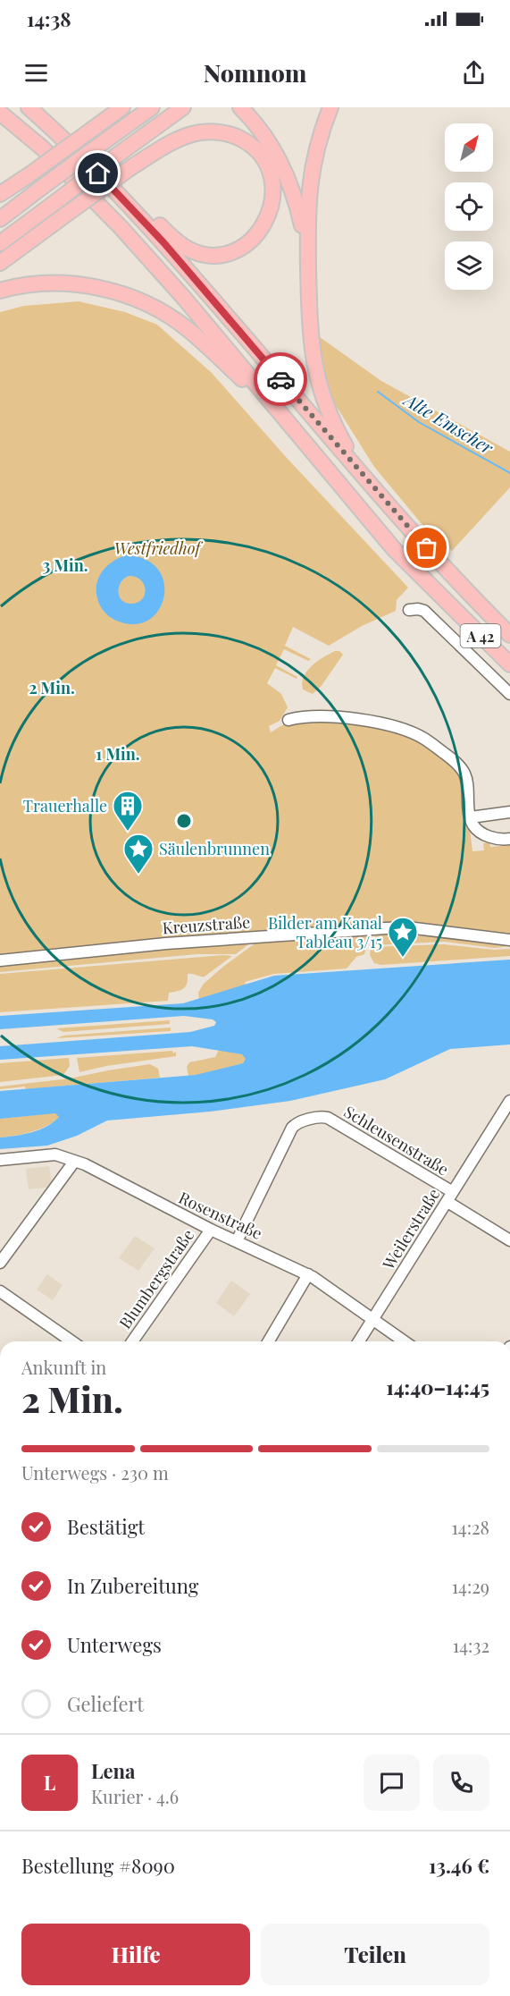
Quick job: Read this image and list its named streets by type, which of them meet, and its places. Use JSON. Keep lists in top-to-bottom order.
{
  "streets": {
    "highway": ["A 42"],
    "street": [
      "Kreuzstraße",
      "Schleusenstraße",
      "Rosenstraße",
      "Weilerstraße",
      "Blumbergstraße"
    ]
  },
  "crossings": [
    ["Schleusenstraße", "Rosenstraße"],
    ["Schleusenstraße", "Weilerstraße"],
    ["Rosenstraße", "Weilerstraße"],
    ["Rosenstraße", "Blumbergstraße"]
  ],
  "water": ["Alte Emscher"],
  "parks": ["Westfriedhof"],
  "places": {
    "building": ["Trauerhalle"],
    "place": ["Säulenbrunnen", "Bilder am Kanal Tableau 3/15"]
  },
  "north": "top right",
  "page": {
    "status": "14:38",
    "header": "Nomnom",
    "heading": ["2 Min.", "Ankunft in", "14:40–14:45"],
    "panel": [
      "Lena",
      "Kurier · 4.6",
      "Bestellung #8090",
      "13.46 €"
    ],
    "bar": "Unterwegs · 230 m",
    "list": [
      ["Bestätigt", "14:28"],
      ["In Zubereitung", "14:29"],
      ["Unterwegs", "14:32"],
      "Geliefert"
    ],
    "round": "L",
    "buttons": ["Hilfe", "Teilen"]
  },
  "rings": ["3 Min.", "2 Min.", "1 Min."]
}
